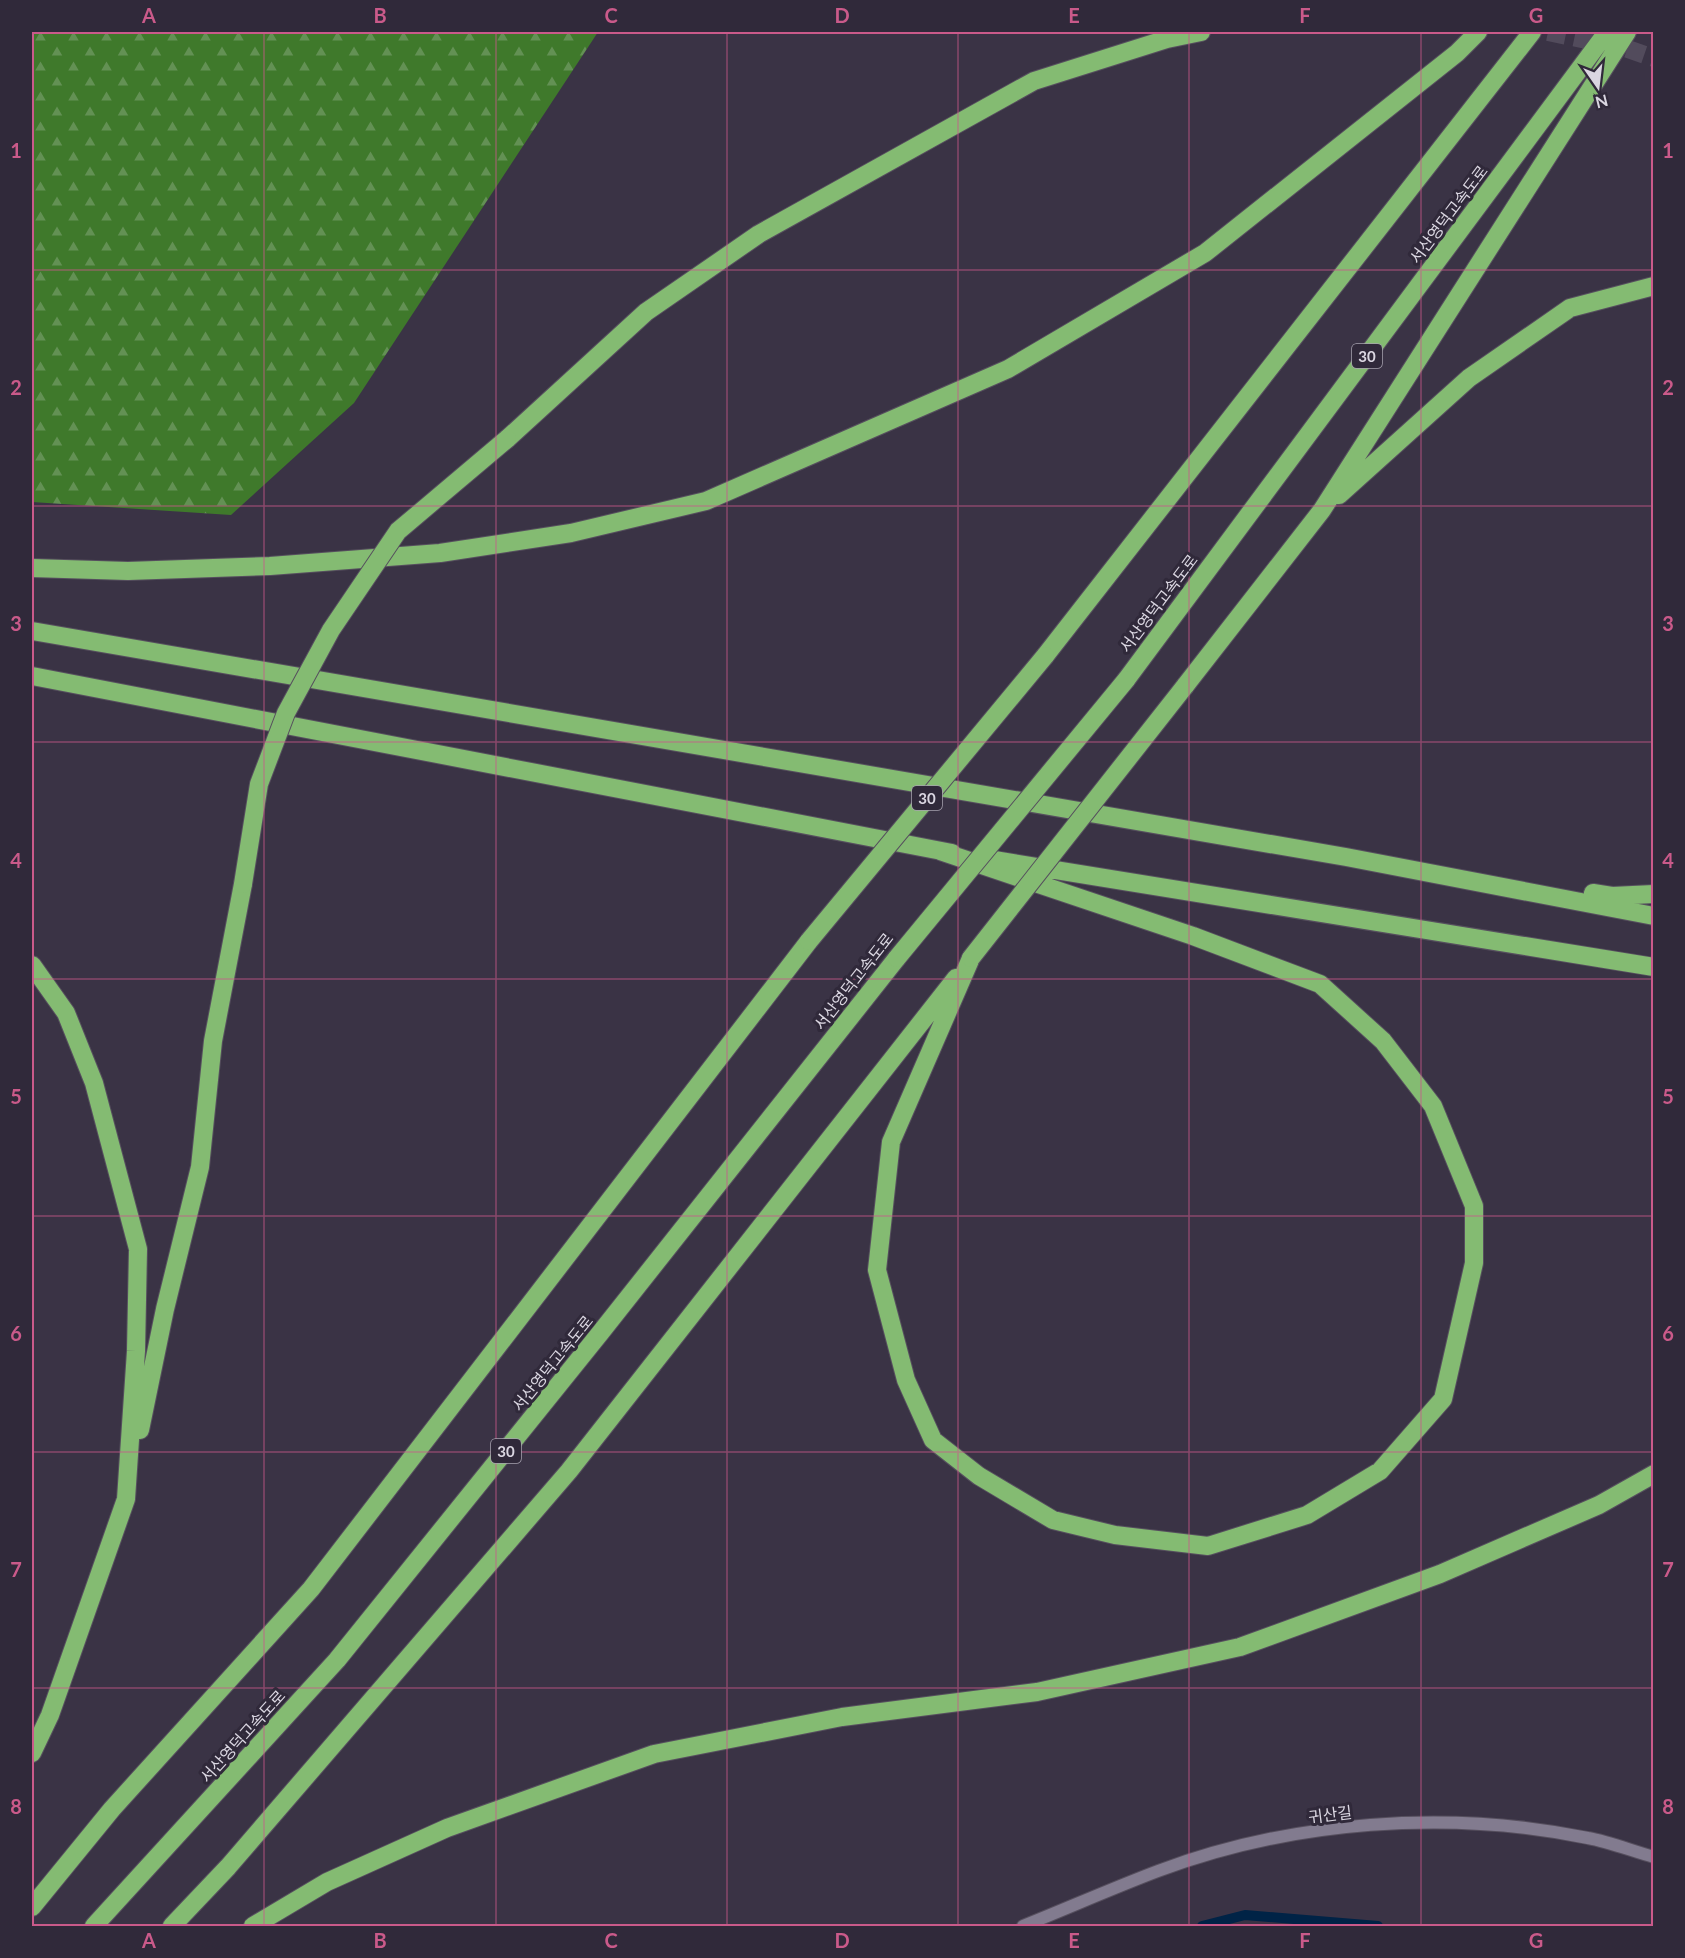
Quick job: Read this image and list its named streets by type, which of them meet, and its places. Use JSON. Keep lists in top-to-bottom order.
{
  "streets": {
    "highway": ["서산영덕고속도로", "30"],
    "street": ["귀산길"]
  },
  "north": "bottom",
  "grid": {
    "columns": [
      "A",
      "B",
      "C",
      "D",
      "E",
      "F",
      "G"
    ],
    "rows": [
      "1",
      "2",
      "3",
      "4",
      "5",
      "6",
      "7",
      "8"
    ]
  }
}
